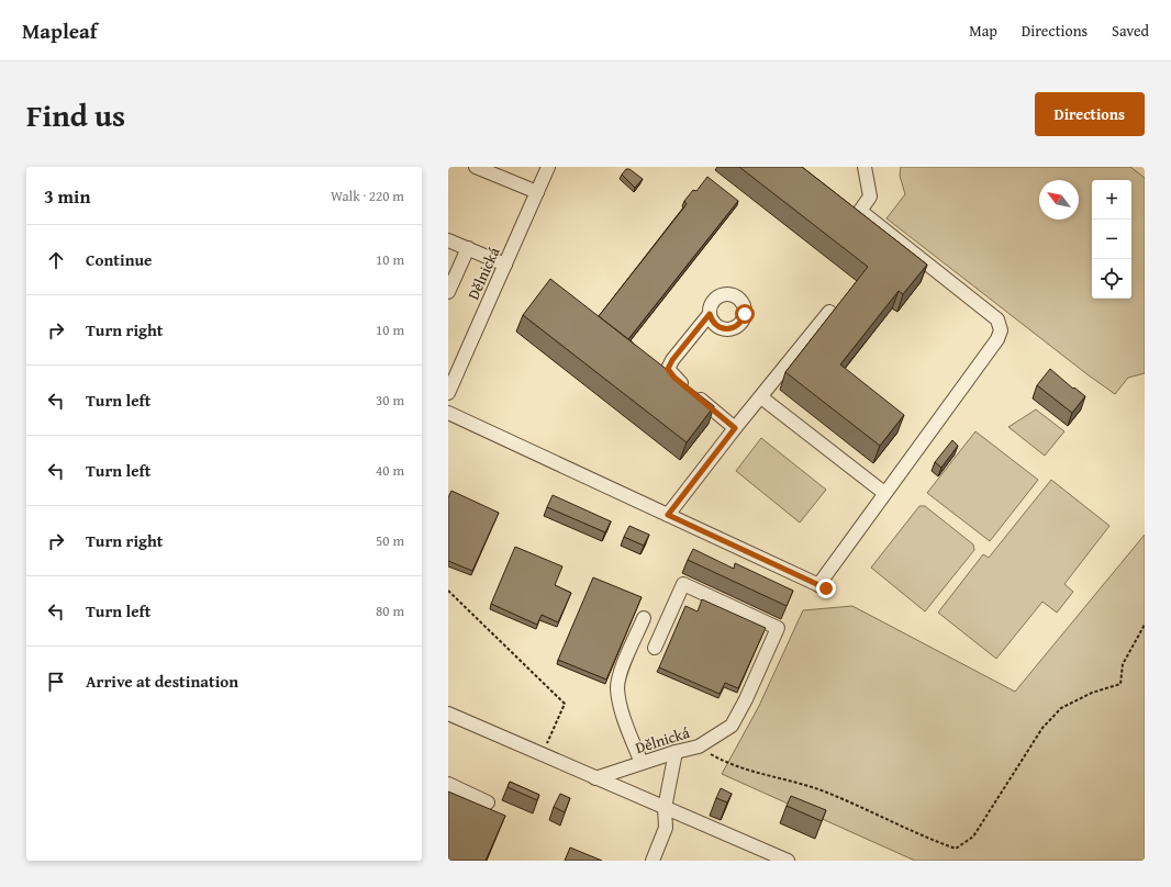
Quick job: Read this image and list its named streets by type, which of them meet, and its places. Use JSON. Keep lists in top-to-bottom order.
{
  "streets": {
    "street": ["Dělnická"]
  },
  "north": "top left",
  "page": {
    "header": "Mapleaf",
    "nav": ["Map", "Directions", "Saved"],
    "title": "Find us",
    "buttons": "Directions",
    "heading": ["3 min", "Walk · 220 m"],
    "map_buttons": ["+", "−"],
    "list": [
      ["Continue", "10 m"],
      ["Turn right", "10 m"],
      ["Turn left", "30 m"],
      ["Turn left", "40 m"],
      ["Turn right", "50 m"],
      ["Turn left", "80 m"],
      "Arrive at destination"
    ]
  }
}
